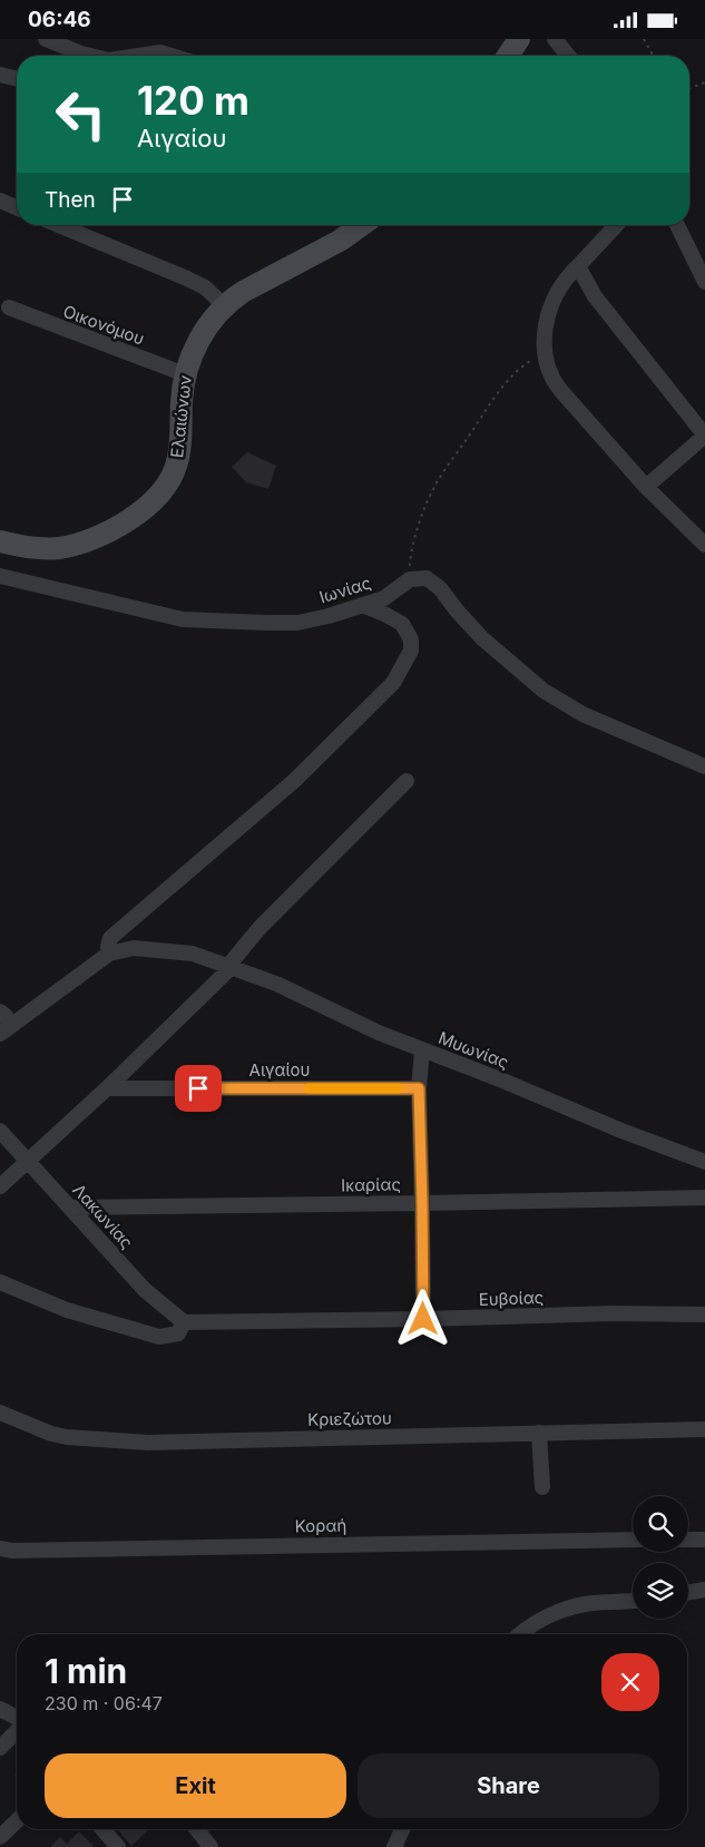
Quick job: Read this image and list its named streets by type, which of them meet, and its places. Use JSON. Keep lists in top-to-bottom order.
{
  "streets": {
    "main road": ["Ελαιώνων"],
    "street": [
      "Οικονόμου",
      "Ιωνίας",
      "Μυωνίας",
      "Αιγαίου",
      "Ικαρίας",
      "Λακωνίας",
      "Ευβοίας",
      "Κριεζώτου",
      "Κοραή"
    ]
  },
  "crossings": [
    ["Οικονόμου", "Ελαιώνων"],
    ["Ικαρίας", "Λακωνίας"],
    ["Λακωνίας", "Ευβοίας"]
  ],
  "page": {
    "status": "06:46",
    "turn": ["120 m", "Αιγαίου"],
    "then": "Then",
    "heading": ["1 min", "230 m · 06:47"],
    "buttons": ["Exit", "Share"]
  }
}
